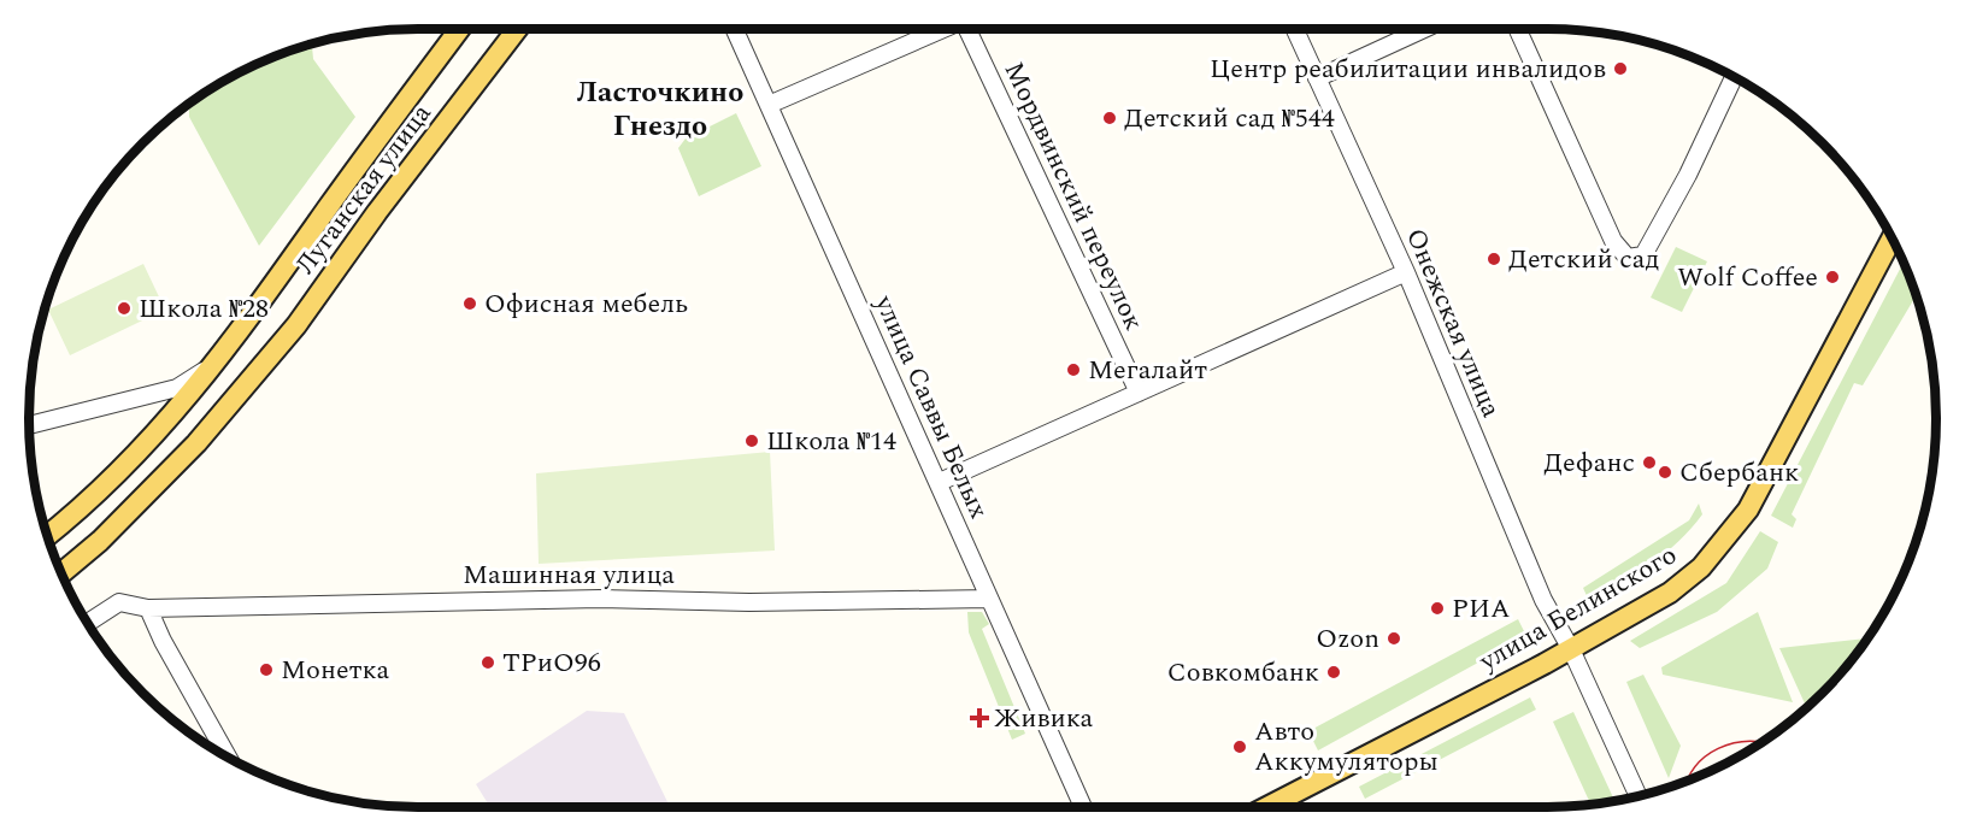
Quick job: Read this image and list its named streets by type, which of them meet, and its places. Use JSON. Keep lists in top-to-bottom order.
{
  "streets": {
    "main road": ["Луганская улица", "улица Белинского"],
    "street": [
      "Мордвинский переулок",
      "Онежская улица",
      "улица Саввы Белых",
      "Машинная улица"
    ]
  },
  "crossings": [
    ["Онежская улица", "улица Белинского"],
    ["улица Саввы Белых", "Машинная улица"]
  ],
  "districts": ["Ласточкино Гнездо"],
  "places": {
    "other": [
      "Центр реабилитации инвалидов",
      "Детский сад №544",
      "Детский сад",
      "Wolf Coffee",
      "Офисная мебель",
      "Школа №28",
      "Мегалайт",
      "Школа №14",
      "Дефанс",
      "Сбербанк",
      "РИА",
      "Ozon",
      "ТРиО96",
      "Монетка",
      "Совкомбанк",
      "Авто Аккумуляторы"
    ],
    "health": ["Живика"]
  }
}
